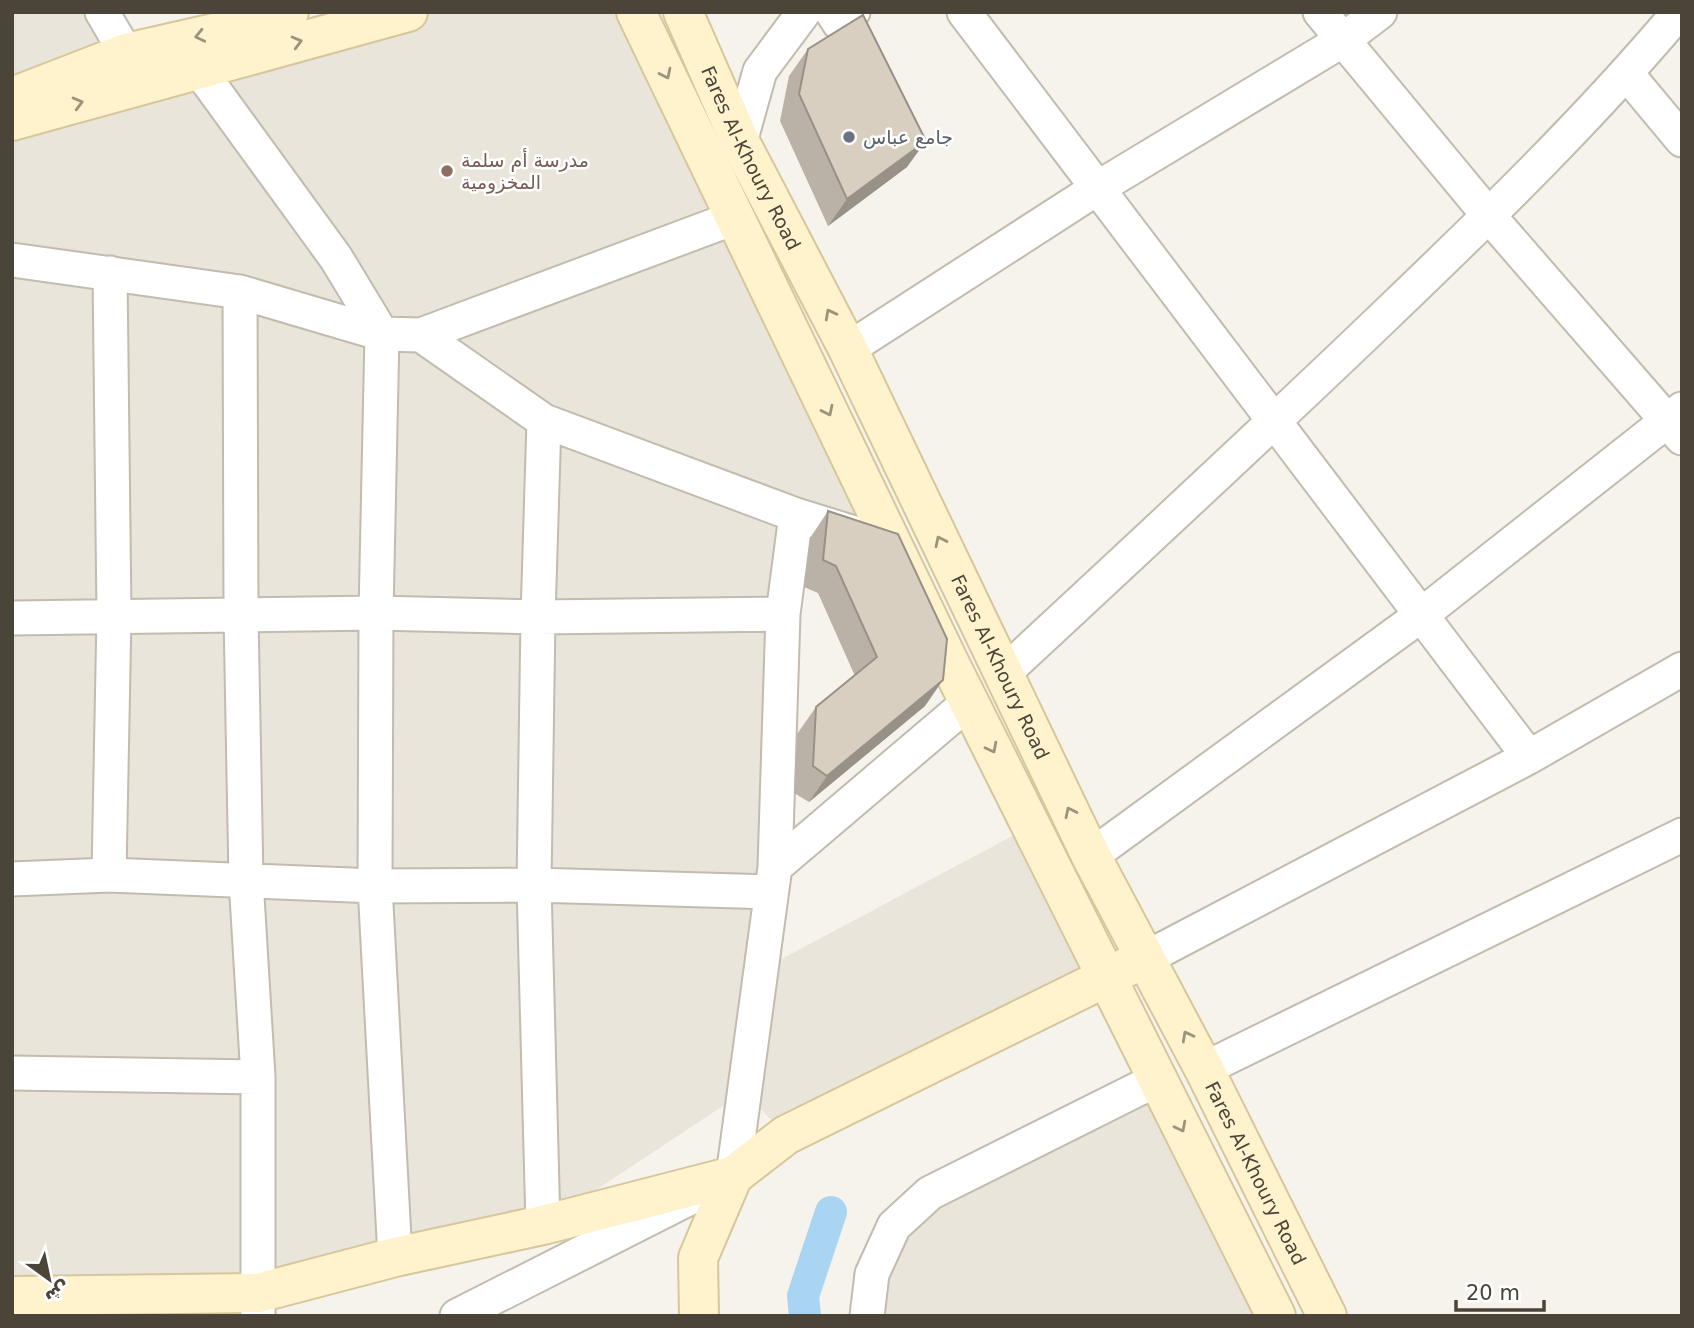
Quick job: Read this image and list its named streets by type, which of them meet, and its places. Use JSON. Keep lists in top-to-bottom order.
{
  "streets": {
    "main road": ["Fares Al-Khoury Road"]
  },
  "places": ["جامع عباس", "مدرسة أم سلمة المخزومية"],
  "scale_bar": "20 m",
  "north": "bottom right"
}
